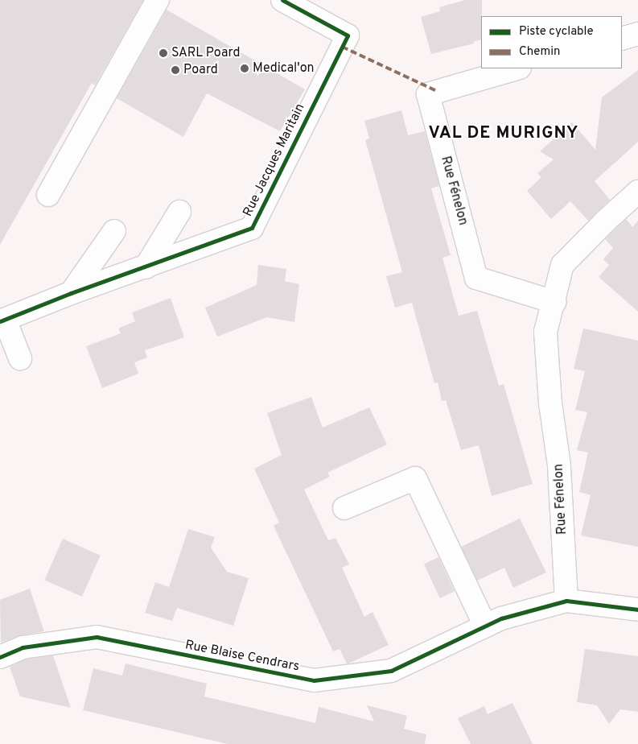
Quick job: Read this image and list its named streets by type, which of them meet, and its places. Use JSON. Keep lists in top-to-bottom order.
{
  "streets": {
    "street": ["Rue Jacques Maritain", "Rue Fénelon", "Rue Blaise Cendrars"]
  },
  "crossings": [
    ["Rue Fénelon", "Rue Blaise Cendrars"]
  ],
  "districts": ["VAL DE MURIGNY"],
  "places": ["SARL Poard", "Medical'on", "Poard"],
  "legend": ["Piste cyclable", "Chemin"]
}
